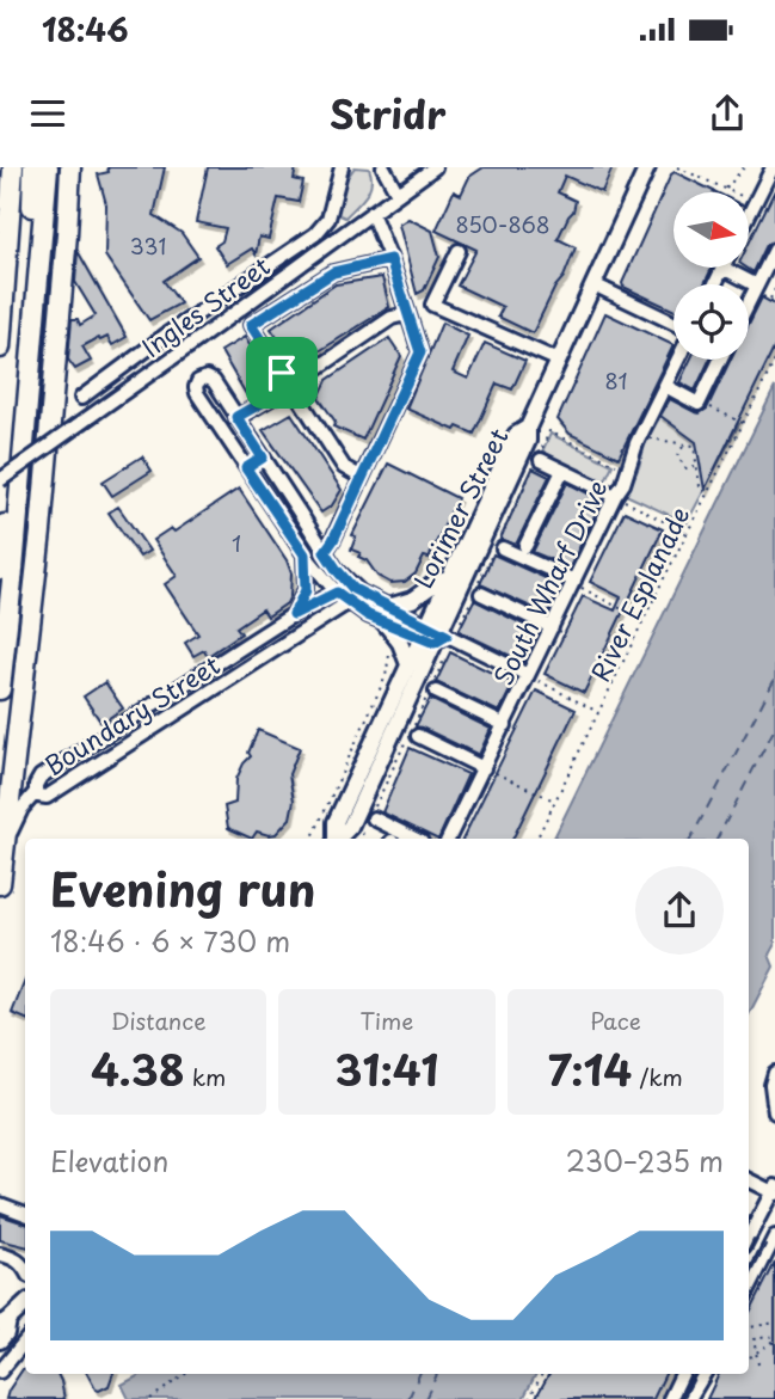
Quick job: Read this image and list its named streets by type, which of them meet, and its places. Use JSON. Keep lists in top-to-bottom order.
{
  "streets": {
    "main road": ["Lorimer Street"],
    "street": ["Ingles Street", "South Wharf Drive", "Boundary Street"],
    "path": ["River Esplanade"]
  },
  "house_numbers": [
    "850-868",
    "331",
    "81",
    "1"
  ],
  "north": "right",
  "page": {
    "status": "18:46",
    "header": "Stridr",
    "heading": ["Evening run", "18:46 · 6 × 730 m"],
    "stats": [
      ["Distance", "4.38 km"],
      ["Time", "31:41"],
      ["Pace", "7:14 /km"]
    ],
    "chart": ["Elevation", "230–235 m"]
  }
}
